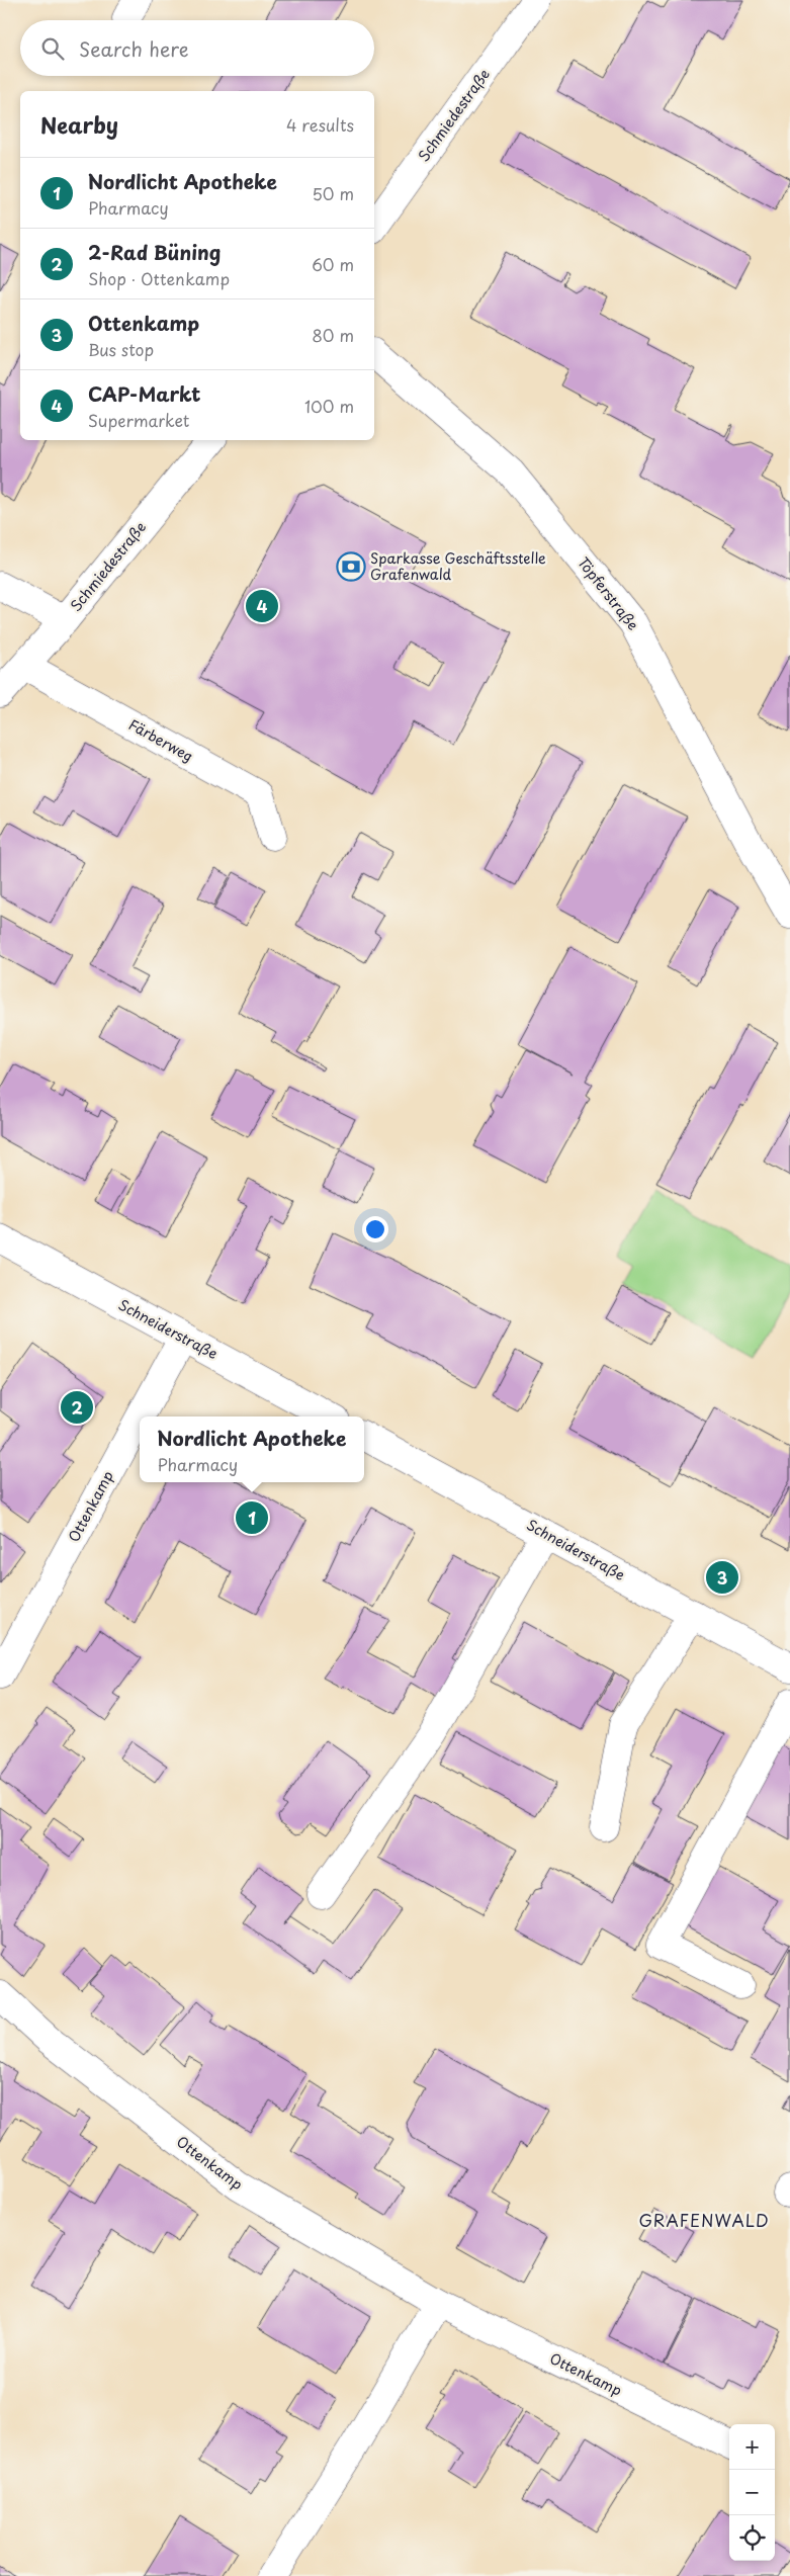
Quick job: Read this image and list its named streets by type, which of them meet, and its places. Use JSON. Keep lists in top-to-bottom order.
{
  "streets": {
    "street": [
      "Schmiedestraße",
      "Töpferstraße",
      "Färberweg",
      "Schneiderstraße",
      "Ottenkamp"
    ]
  },
  "crossings": [
    ["Schmiedestraße", "Färberweg"],
    ["Schneiderstraße", "Ottenkamp"]
  ],
  "districts": ["GRAFENWALD"],
  "places": {
    "bank": ["Sparkasse Geschäftsstelle Grafenwald"]
  },
  "page": {
    "search": "Search here",
    "heading": ["Nearby", "4 results"],
    "list": [
      {
        "mark": "1",
        "name": "Nordlicht Apotheke",
        "note": "Pharmacy",
        "value": "50 m"
      },
      {
        "mark": "2",
        "name": "2-Rad Büning",
        "note": "Shop · Ottenkamp",
        "value": "60 m"
      },
      {
        "mark": "3",
        "name": "Ottenkamp",
        "note": "Bus stop",
        "value": "80 m"
      },
      {
        "mark": "4",
        "name": "CAP-Markt",
        "note": "Supermarket",
        "value": "100 m"
      }
    ],
    "pins": [
      "4",
      "2",
      "1",
      "3"
    ],
    "popup": ["Nordlicht Apotheke", "Pharmacy"],
    "map_buttons": ["+", "−"]
  }
}
